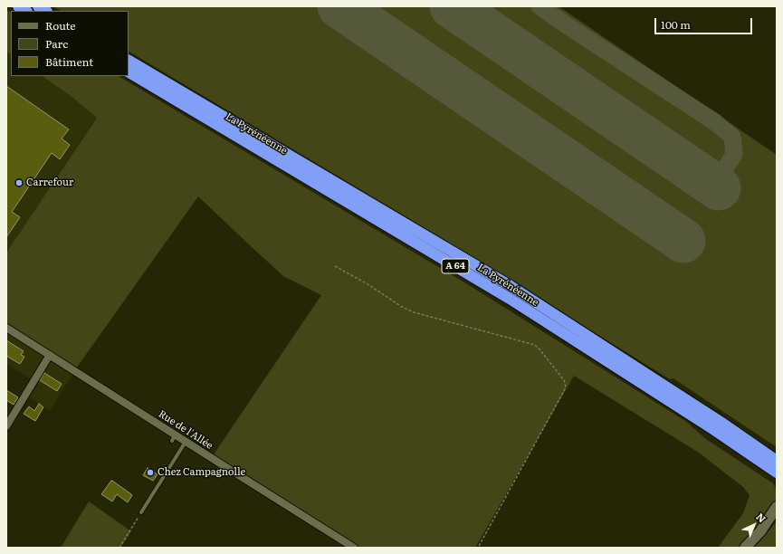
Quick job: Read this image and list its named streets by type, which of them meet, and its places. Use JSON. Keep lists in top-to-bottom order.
{
  "streets": {
    "highway": ["La Pyrénéenne", "A 64"],
    "street": ["Rue de l'Allée"]
  },
  "places": ["Carrefour", "Chez Campagnolle"],
  "legend": ["Route", "Parc", "Bâtiment"],
  "scale_bar": "100 m",
  "north": "top right"
}
